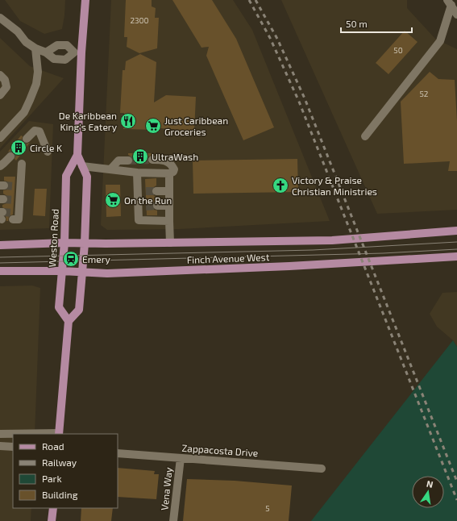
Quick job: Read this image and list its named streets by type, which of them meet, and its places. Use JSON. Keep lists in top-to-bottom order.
{
  "streets": {
    "main road": ["Weston Road", "Finch Avenue West"],
    "street": ["Zappacosta Drive", "Vena Way"]
  },
  "crossings": [
    ["Weston Road", "Finch Avenue West"],
    ["Zappacosta Drive", "Vena Way"]
  ],
  "places": {
    "restaurant": ["De Karibbean King's Eatery"],
    "supermarket": ["Just Caribbean Groceries", "On the Run"],
    "building": ["Circle K", "UltraWash"],
    "church": ["Victory & Praise Christian Ministries"],
    "station": ["Emery"]
  },
  "house_numbers": [
    "2300",
    "50",
    "52",
    "5"
  ],
  "legend": [
    "Road",
    "Railway",
    "Park",
    "Building"
  ],
  "scale_bar": "50 m",
  "north": "top"
}
